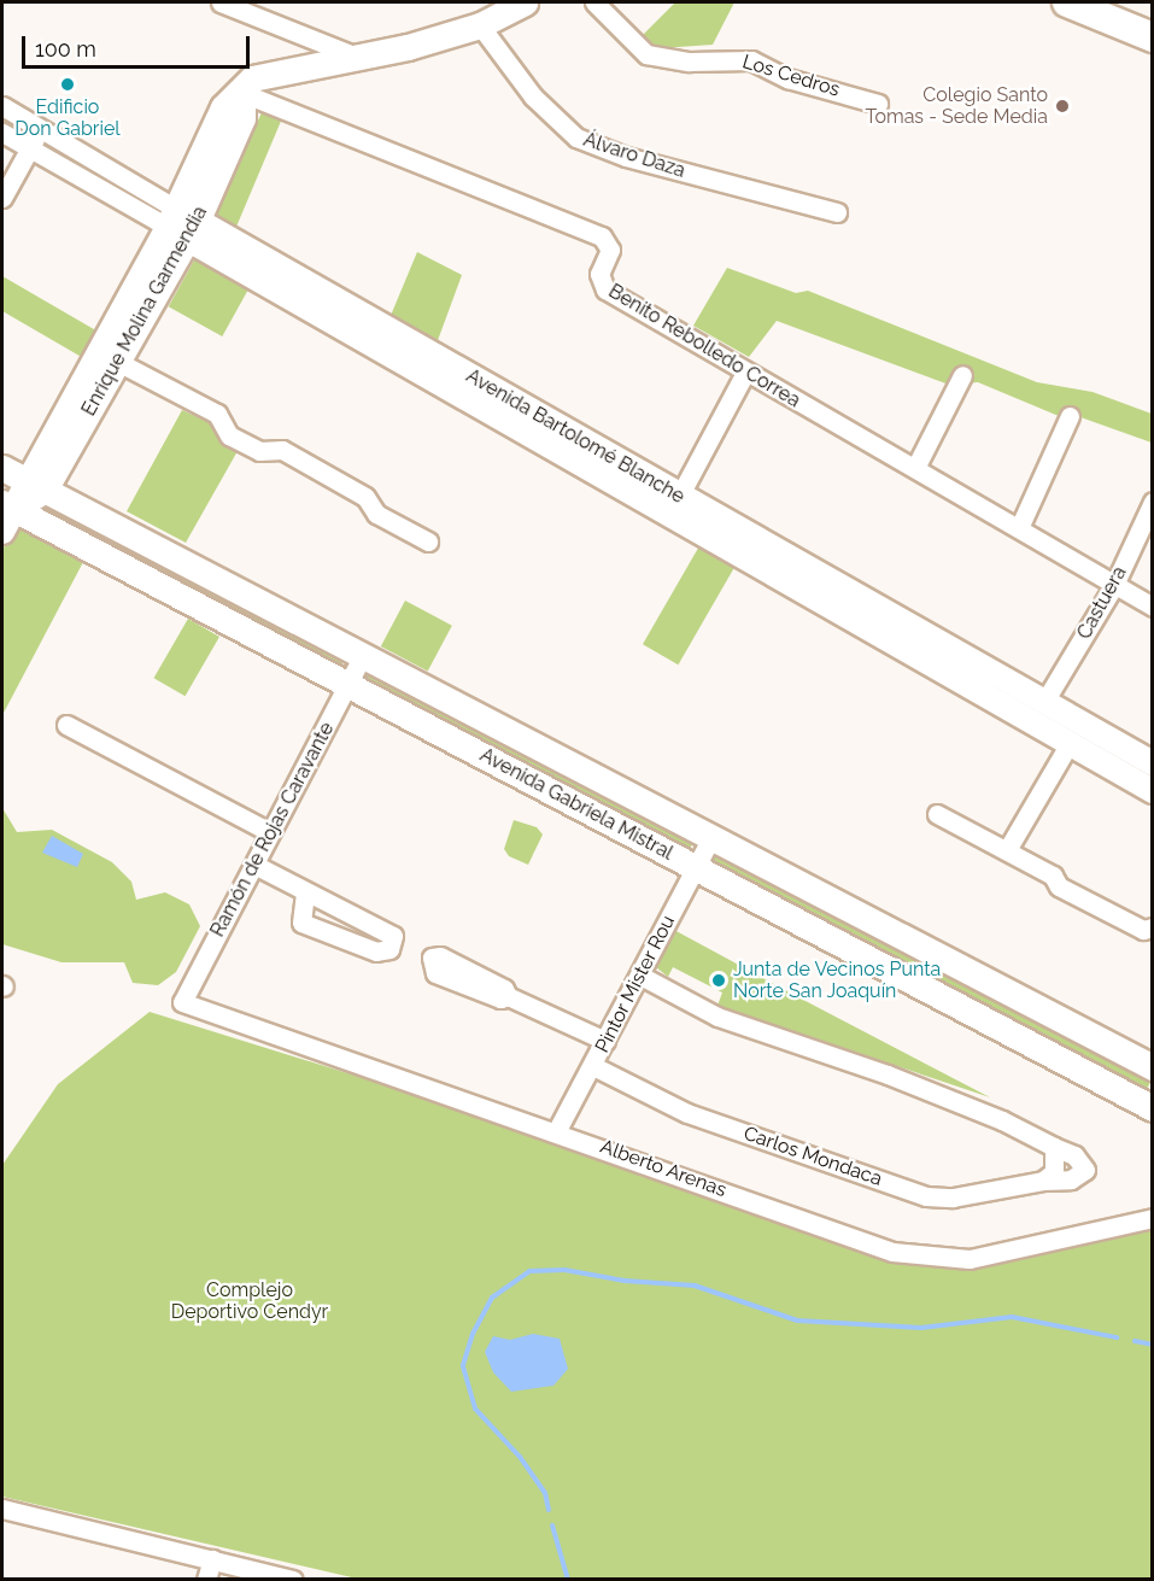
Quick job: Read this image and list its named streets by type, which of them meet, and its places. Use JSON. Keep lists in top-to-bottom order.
{
  "streets": {
    "main road": ["Enrique Molina Garmendia", "Avenida Gabriela Mistral"],
    "street": [
      "Los Cedros",
      "Álvaro Daza",
      "Benito Rebolledo Correa",
      "Avenida Bartolomé Blanche",
      "Castuera",
      "Ramón de Rojas Caravante",
      "Pintor Mister Rou",
      "Carlos Mondaca",
      "Alberto Arenas"
    ]
  },
  "crossings": [
    ["Álvaro Daza", "Enrique Molina Garmendia"],
    ["Enrique Molina Garmendia", "Benito Rebolledo Correa"],
    ["Enrique Molina Garmendia", "Avenida Bartolomé Blanche"],
    ["Enrique Molina Garmendia", "Avenida Gabriela Mistral"],
    ["Benito Rebolledo Correa", "Castuera"],
    ["Avenida Bartolomé Blanche", "Castuera"],
    ["Avenida Gabriela Mistral", "Ramón de Rojas Caravante"],
    ["Avenida Gabriela Mistral", "Pintor Mister Rou"],
    ["Ramón de Rojas Caravante", "Alberto Arenas"],
    ["Pintor Mister Rou", "Carlos Mondaca"],
    ["Pintor Mister Rou", "Alberto Arenas"]
  ],
  "parks": ["Complejo Deportivo Cendyr"],
  "places": ["Edificio Don Gabriel", "Colegio Santo Tomas - Sede Media", "Junta de Vecinos Punta Norte San Joaquín"],
  "scale_bar": "100 m"
}
